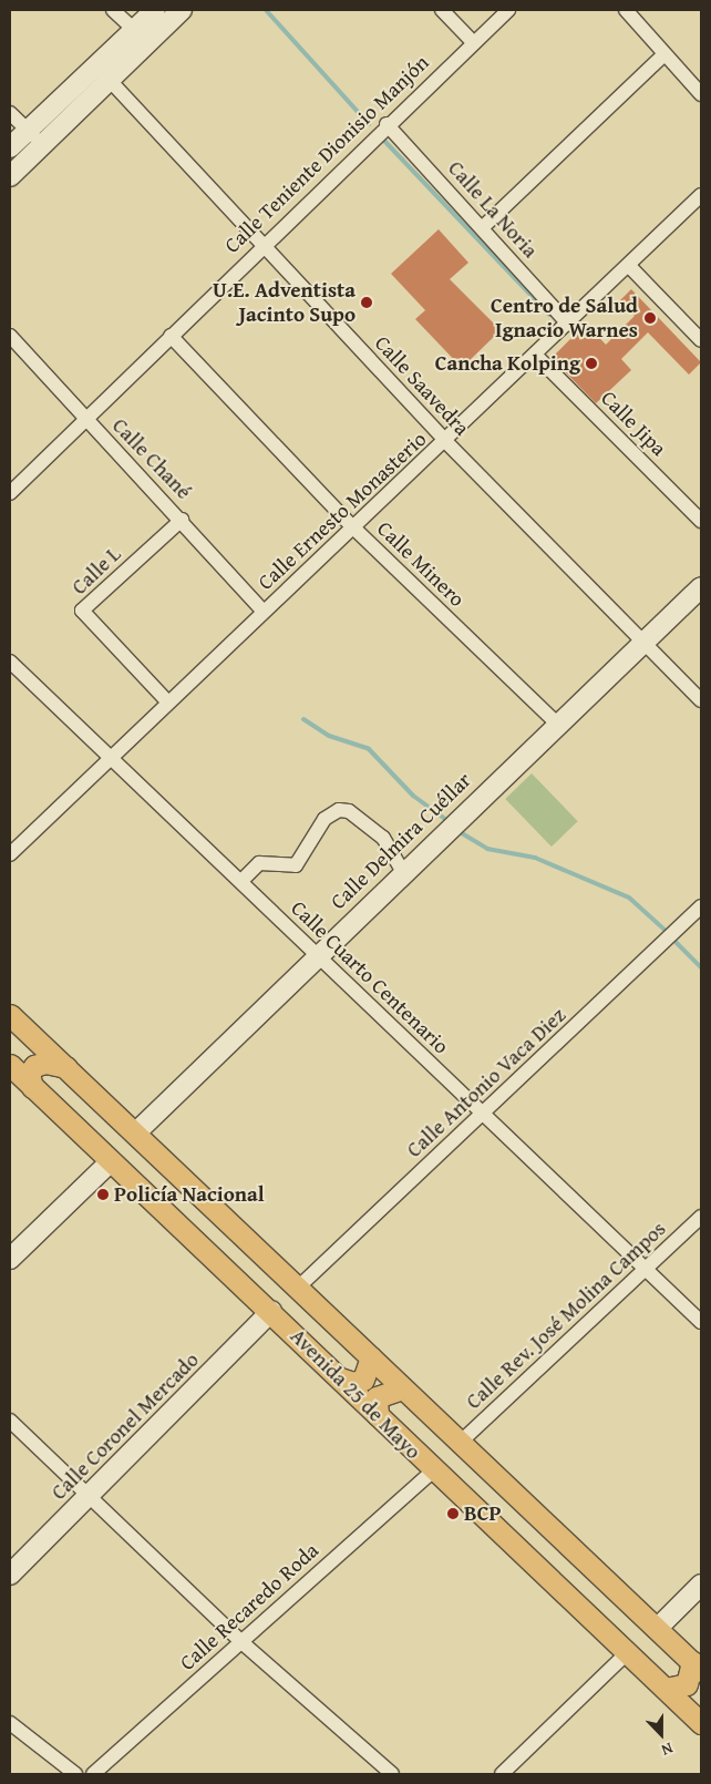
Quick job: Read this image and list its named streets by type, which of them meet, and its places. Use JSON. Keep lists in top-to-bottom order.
{
  "streets": {
    "main road": ["Calle Delmira Cuéllar", "Avenida 25 de Mayo", "Calle Coronel Mercado"],
    "street": [
      "Calle Teniente Dionisio Manjón",
      "Calle La Noria",
      "Calle Saavedra",
      "Calle Jipa",
      "Calle Chané",
      "Calle Ernesto Monasterio",
      "Calle Minero",
      "Calle L",
      "Calle Cuarto Centenario",
      "Calle Antonio Vaca Diez",
      "Calle Rev. José Molina Campos",
      "Calle Recaredo Roda"
    ]
  },
  "crossings": [
    ["Calle Teniente Dionisio Manjón", "Calle La Noria"],
    ["Calle Teniente Dionisio Manjón", "Calle Saavedra"],
    ["Calle Teniente Dionisio Manjón", "Calle Chané"],
    ["Calle Teniente Dionisio Manjón", "Calle Minero"],
    ["Calle La Noria", "Calle Ernesto Monasterio"],
    ["Calle Saavedra", "Calle Ernesto Monasterio"],
    ["Calle Saavedra", "Calle Delmira Cuéllar"],
    ["Calle Jipa", "Calle Ernesto Monasterio"],
    ["Calle Chané", "Calle Ernesto Monasterio"],
    ["Calle Chané", "Calle L"],
    ["Calle Ernesto Monasterio", "Calle Minero"],
    ["Calle Ernesto Monasterio", "Calle L"],
    ["Calle Ernesto Monasterio", "Calle Cuarto Centenario"],
    ["Calle Minero", "Calle Delmira Cuéllar"],
    ["Calle Delmira Cuéllar", "Calle Cuarto Centenario"],
    ["Calle Delmira Cuéllar", "Avenida 25 de Mayo"],
    ["Calle Cuarto Centenario", "Calle Antonio Vaca Diez"],
    ["Calle Cuarto Centenario", "Calle Rev. José Molina Campos"],
    ["Calle Antonio Vaca Diez", "Avenida 25 de Mayo"],
    ["Calle Rev. José Molina Campos", "Avenida 25 de Mayo"],
    ["Avenida 25 de Mayo", "Calle Coronel Mercado"],
    ["Avenida 25 de Mayo", "Calle Recaredo Roda"]
  ],
  "places": [
    "U.E. Adventista Jacinto Supo",
    "Centro de Salud Ignacio Warnes",
    "Cancha Kolping",
    "Policía Nacional",
    "BCP"
  ],
  "north": "bottom"
}
